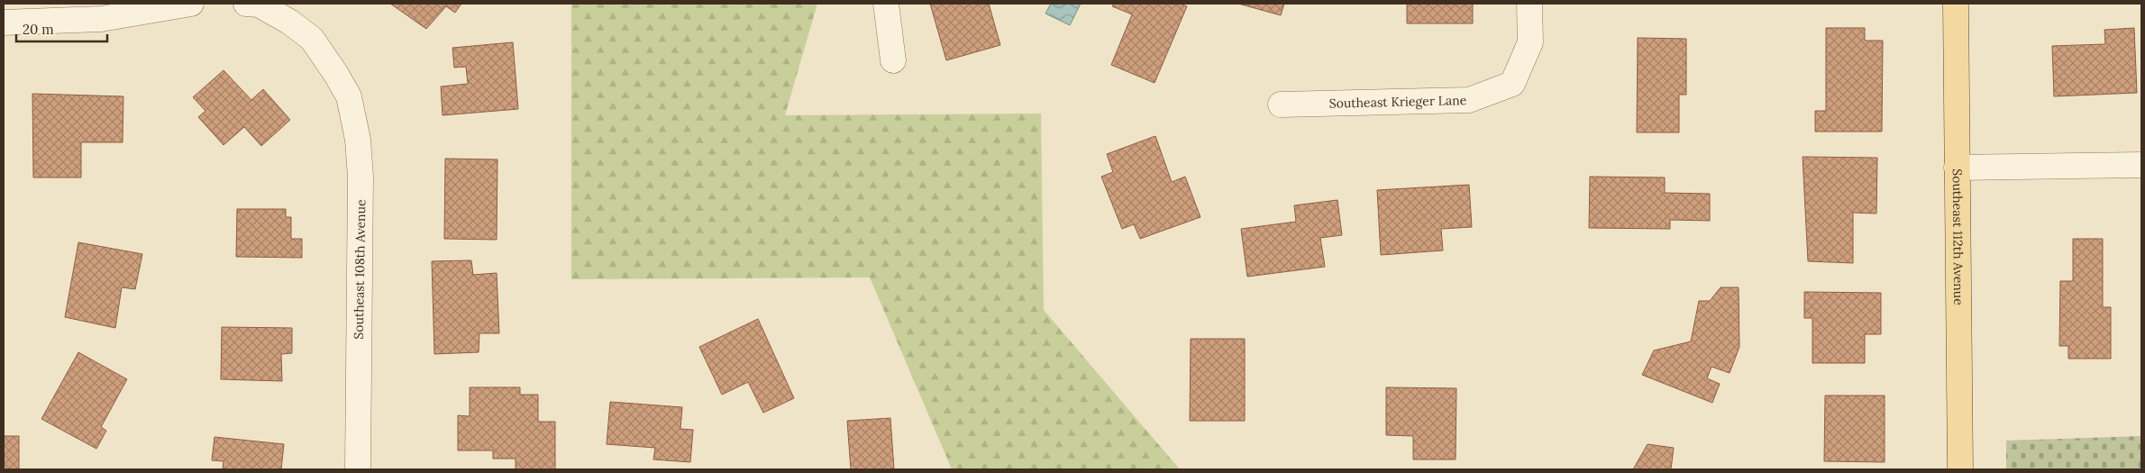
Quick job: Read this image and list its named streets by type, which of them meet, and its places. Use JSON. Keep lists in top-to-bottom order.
{
  "streets": {
    "main road": ["Southeast 112th Avenue"],
    "street": ["Southeast Krieger Lane", "Southeast 108th Avenue"]
  },
  "scale_bar": "20 m"
}
